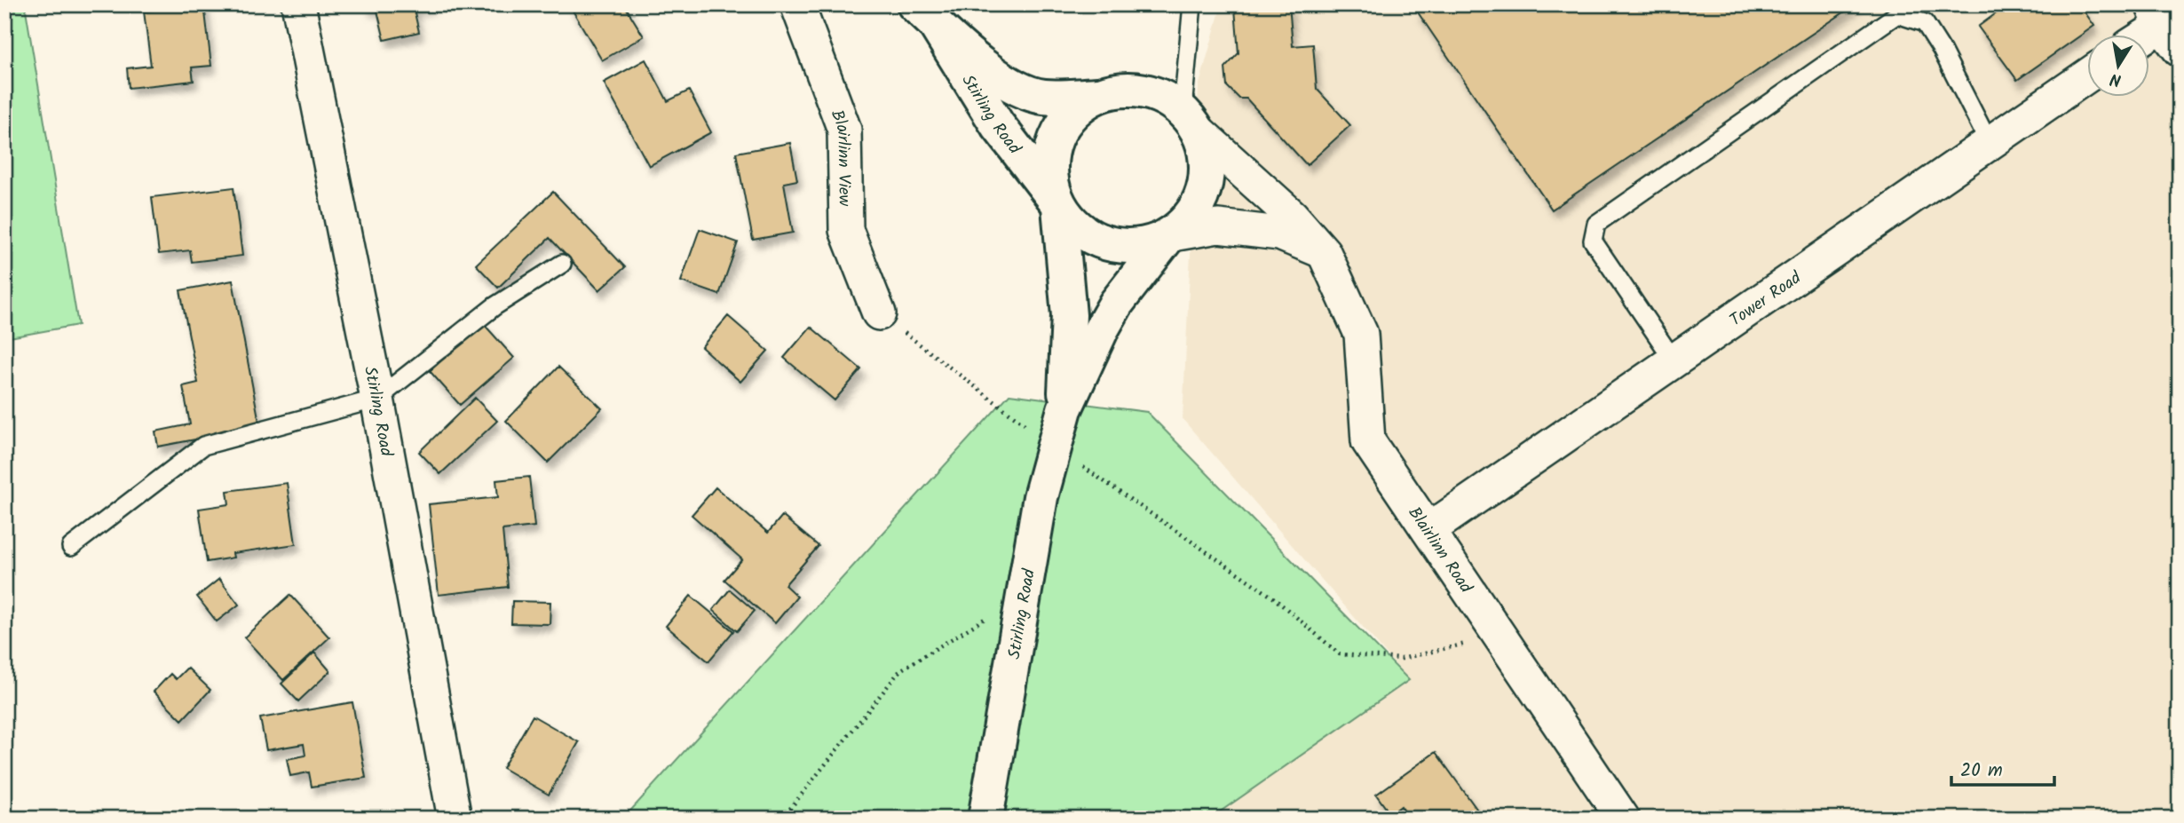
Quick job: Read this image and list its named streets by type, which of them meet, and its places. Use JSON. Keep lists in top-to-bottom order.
{
  "streets": {
    "main road": ["Stirling Road"],
    "street": ["Blairlinn View", "Tower Road", "Blairlinn Road"]
  },
  "crossings": [
    ["Stirling Road", "Blairlinn Road"],
    ["Tower Road", "Blairlinn Road"]
  ],
  "scale_bar": "20 m",
  "north": "bottom"
}
